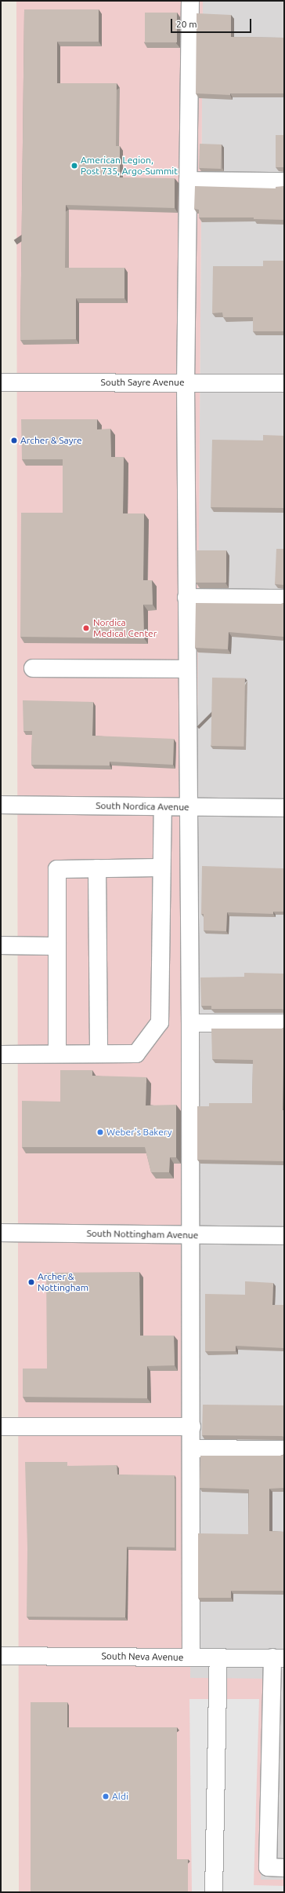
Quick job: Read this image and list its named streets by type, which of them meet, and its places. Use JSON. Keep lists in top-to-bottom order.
{
  "streets": {
    "street": [
      "South Sayre Avenue",
      "South Nordica Avenue",
      "South Nottingham Avenue",
      "South Neva Avenue"
    ]
  },
  "places": [
    "American Legion, Post 735, Argo-Summit",
    "Archer & Sayre",
    "Nordica Medical Center",
    "Weber's Bakery",
    "Archer & Nottingham",
    "Aldi"
  ],
  "scale_bar": "20 m"
}
